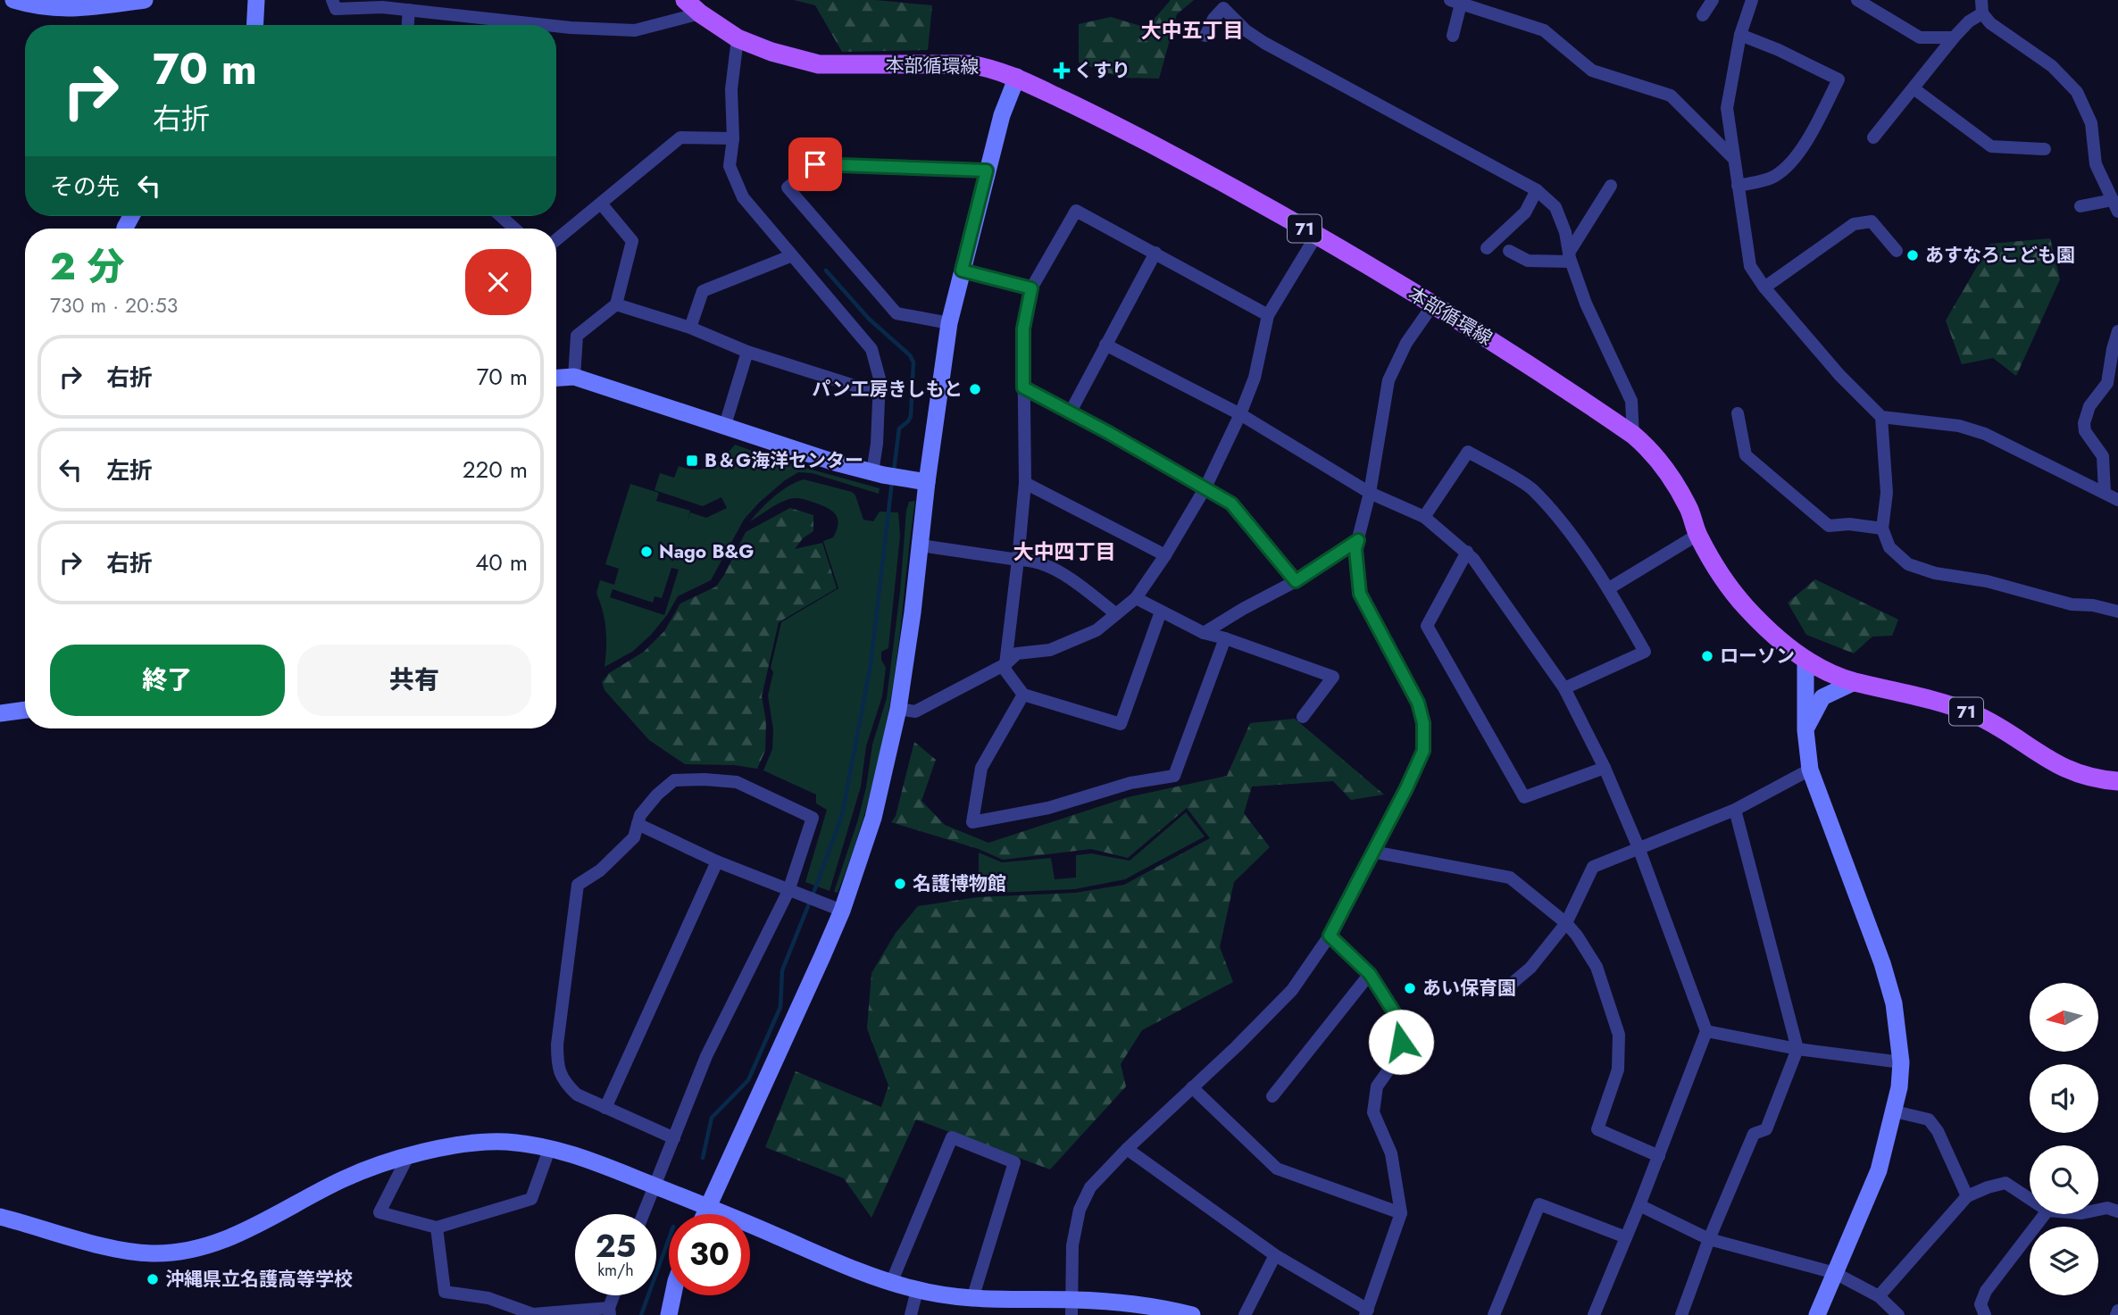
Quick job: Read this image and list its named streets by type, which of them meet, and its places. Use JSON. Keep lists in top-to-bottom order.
{
  "streets": {
    "main road": ["本部循環線", "71"]
  },
  "districts": ["大中五丁目", "大中四丁目"],
  "places": {
    "health": ["くすり"],
    "other": [
      "あすなろこども園",
      "パン工房きしもと",
      "Nago B&G",
      "ローソン",
      "名護博物館",
      "あい保育園",
      "沖縄県立名護高等学校"
    ],
    "transit": ["B＆G海洋センター"]
  },
  "north": "left",
  "page": {
    "turn": ["70 m", "右折"],
    "then": "その先",
    "heading": ["2 分", "730 m · 20:53"],
    "list": [
      {
        "name": "右折",
        "value": "70 m"
      },
      {
        "name": "左折",
        "value": "220 m"
      },
      {
        "name": "右折",
        "value": "40 m"
      }
    ],
    "buttons": ["終了", "共有"],
    "speed": "25 km/h",
    "limit": "30"
  }
}
